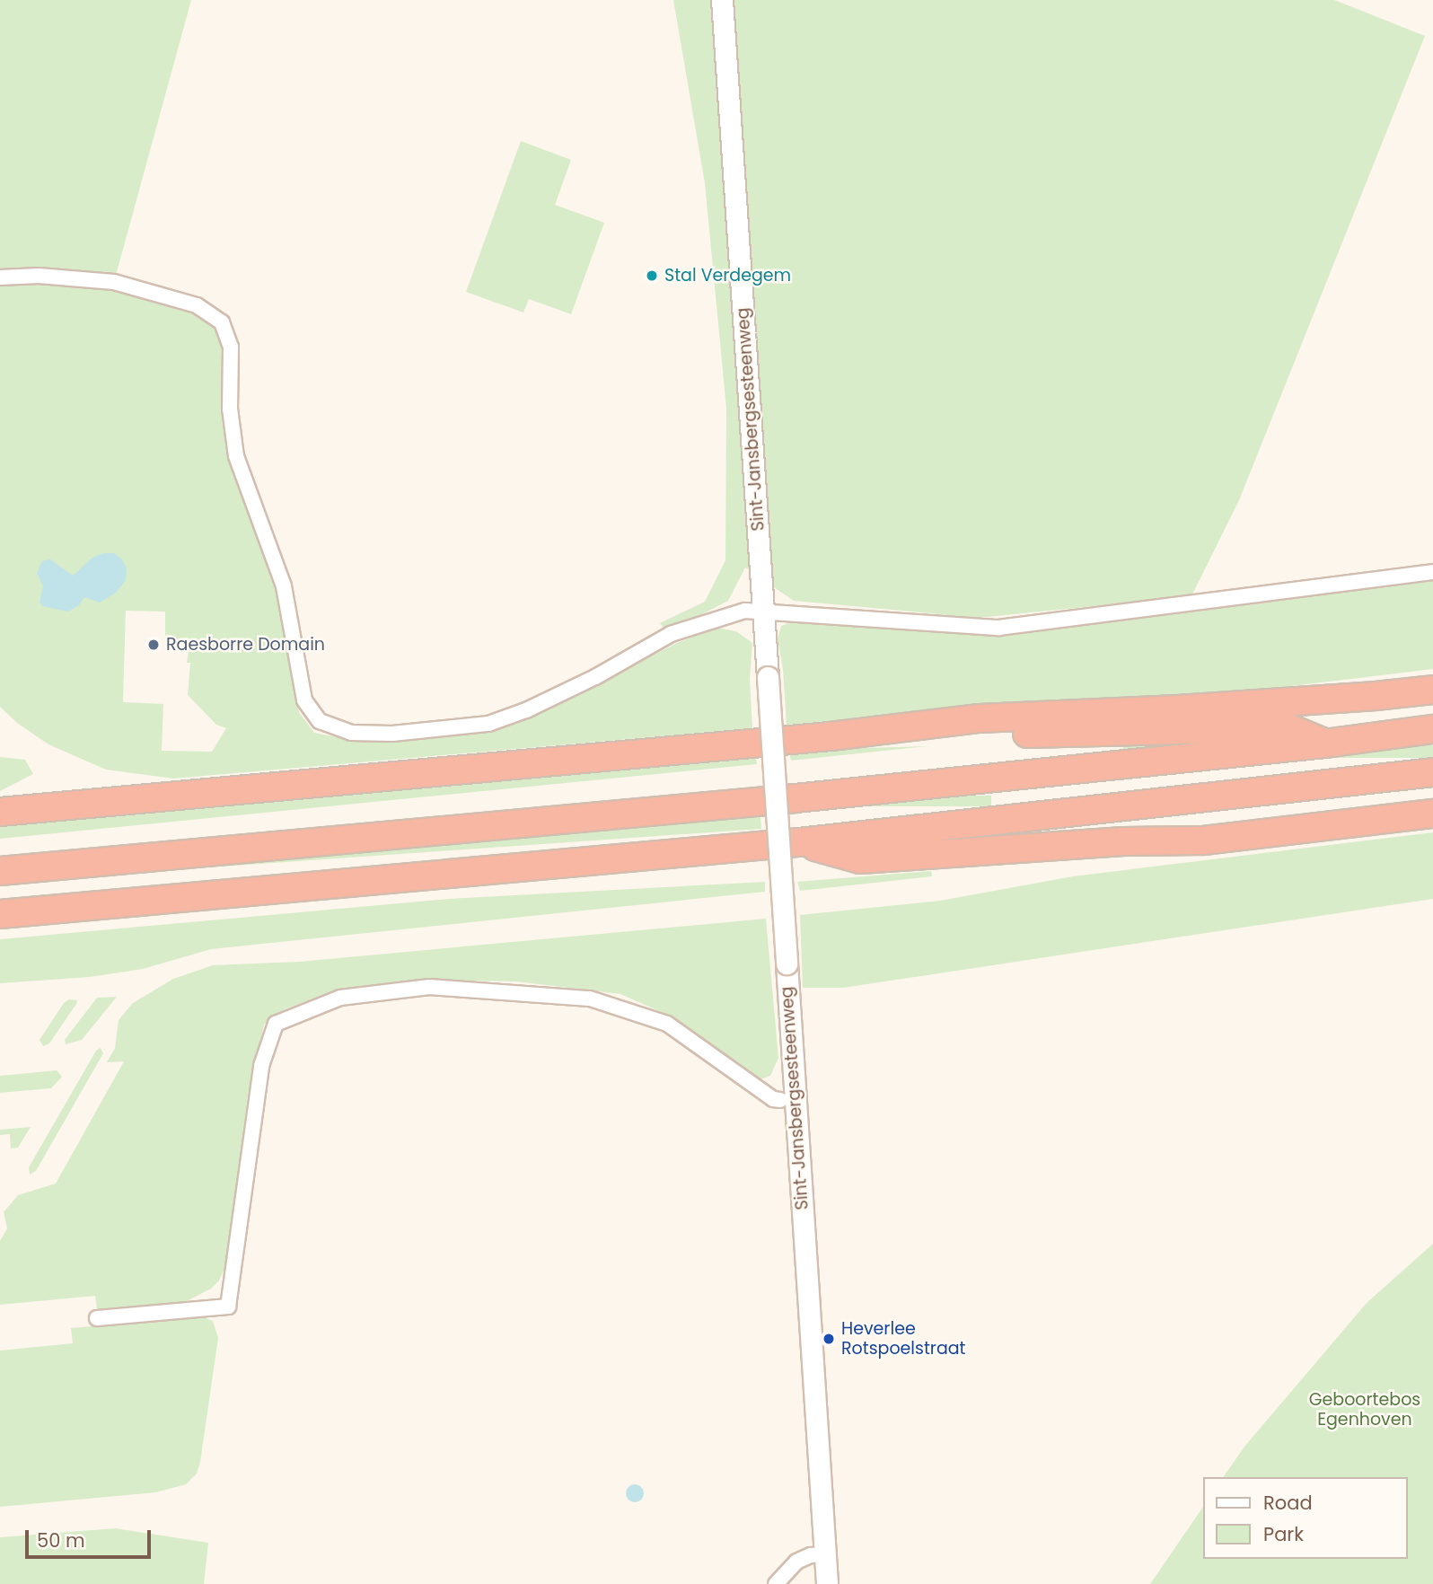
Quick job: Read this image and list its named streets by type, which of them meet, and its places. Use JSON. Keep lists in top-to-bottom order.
{
  "streets": {
    "main road": ["Sint-Jansbergsesteenweg"]
  },
  "parks": ["Geboortebos Egenhoven"],
  "places": ["Stal Verdegem", "Raesborre Domain", "Heverlee Rotspoelstraat"],
  "legend": ["Road", "Park"],
  "scale_bar": "50 m"
}
